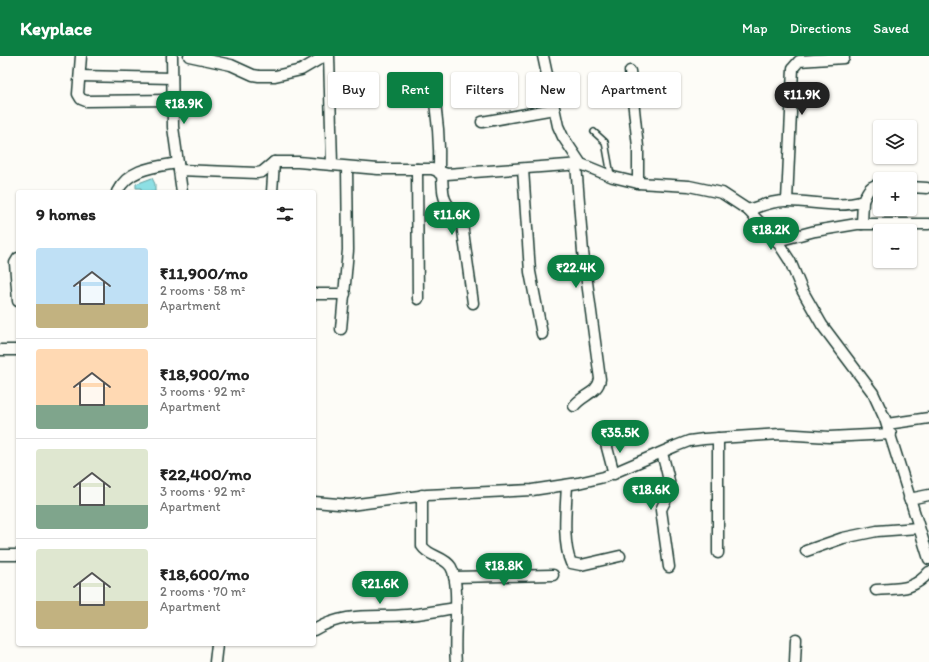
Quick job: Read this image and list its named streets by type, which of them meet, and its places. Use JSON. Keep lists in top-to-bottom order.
{
  "page": {
    "header": "Keyplace",
    "nav": ["Map", "Directions", "Saved"],
    "chip": [
      "Buy",
      "Rent",
      "Filters",
      "New",
      "Apartment"
    ],
    "price": [
      "₹11.9K",
      "₹18.9K",
      "₹11.6K",
      "₹18.2K",
      "₹22.4K",
      "₹35.5K",
      "₹18.6K",
      "₹18.8K",
      "₹21.6K"
    ],
    "map_buttons": ["+", "−"],
    "heading": "9 homes",
    "list": [
      {
        "name": "₹11,900/mo",
        "note": "2 rooms · 58 m² · Apartment"
      },
      {
        "name": "₹18,900/mo",
        "note": "3 rooms · 92 m² · Apartment"
      },
      {
        "name": "₹22,400/mo",
        "note": "3 rooms · 92 m² · Apartment"
      },
      {
        "name": "₹18,600/mo",
        "note": "2 rooms · 70 m² · Apartment"
      }
    ]
  }
}
